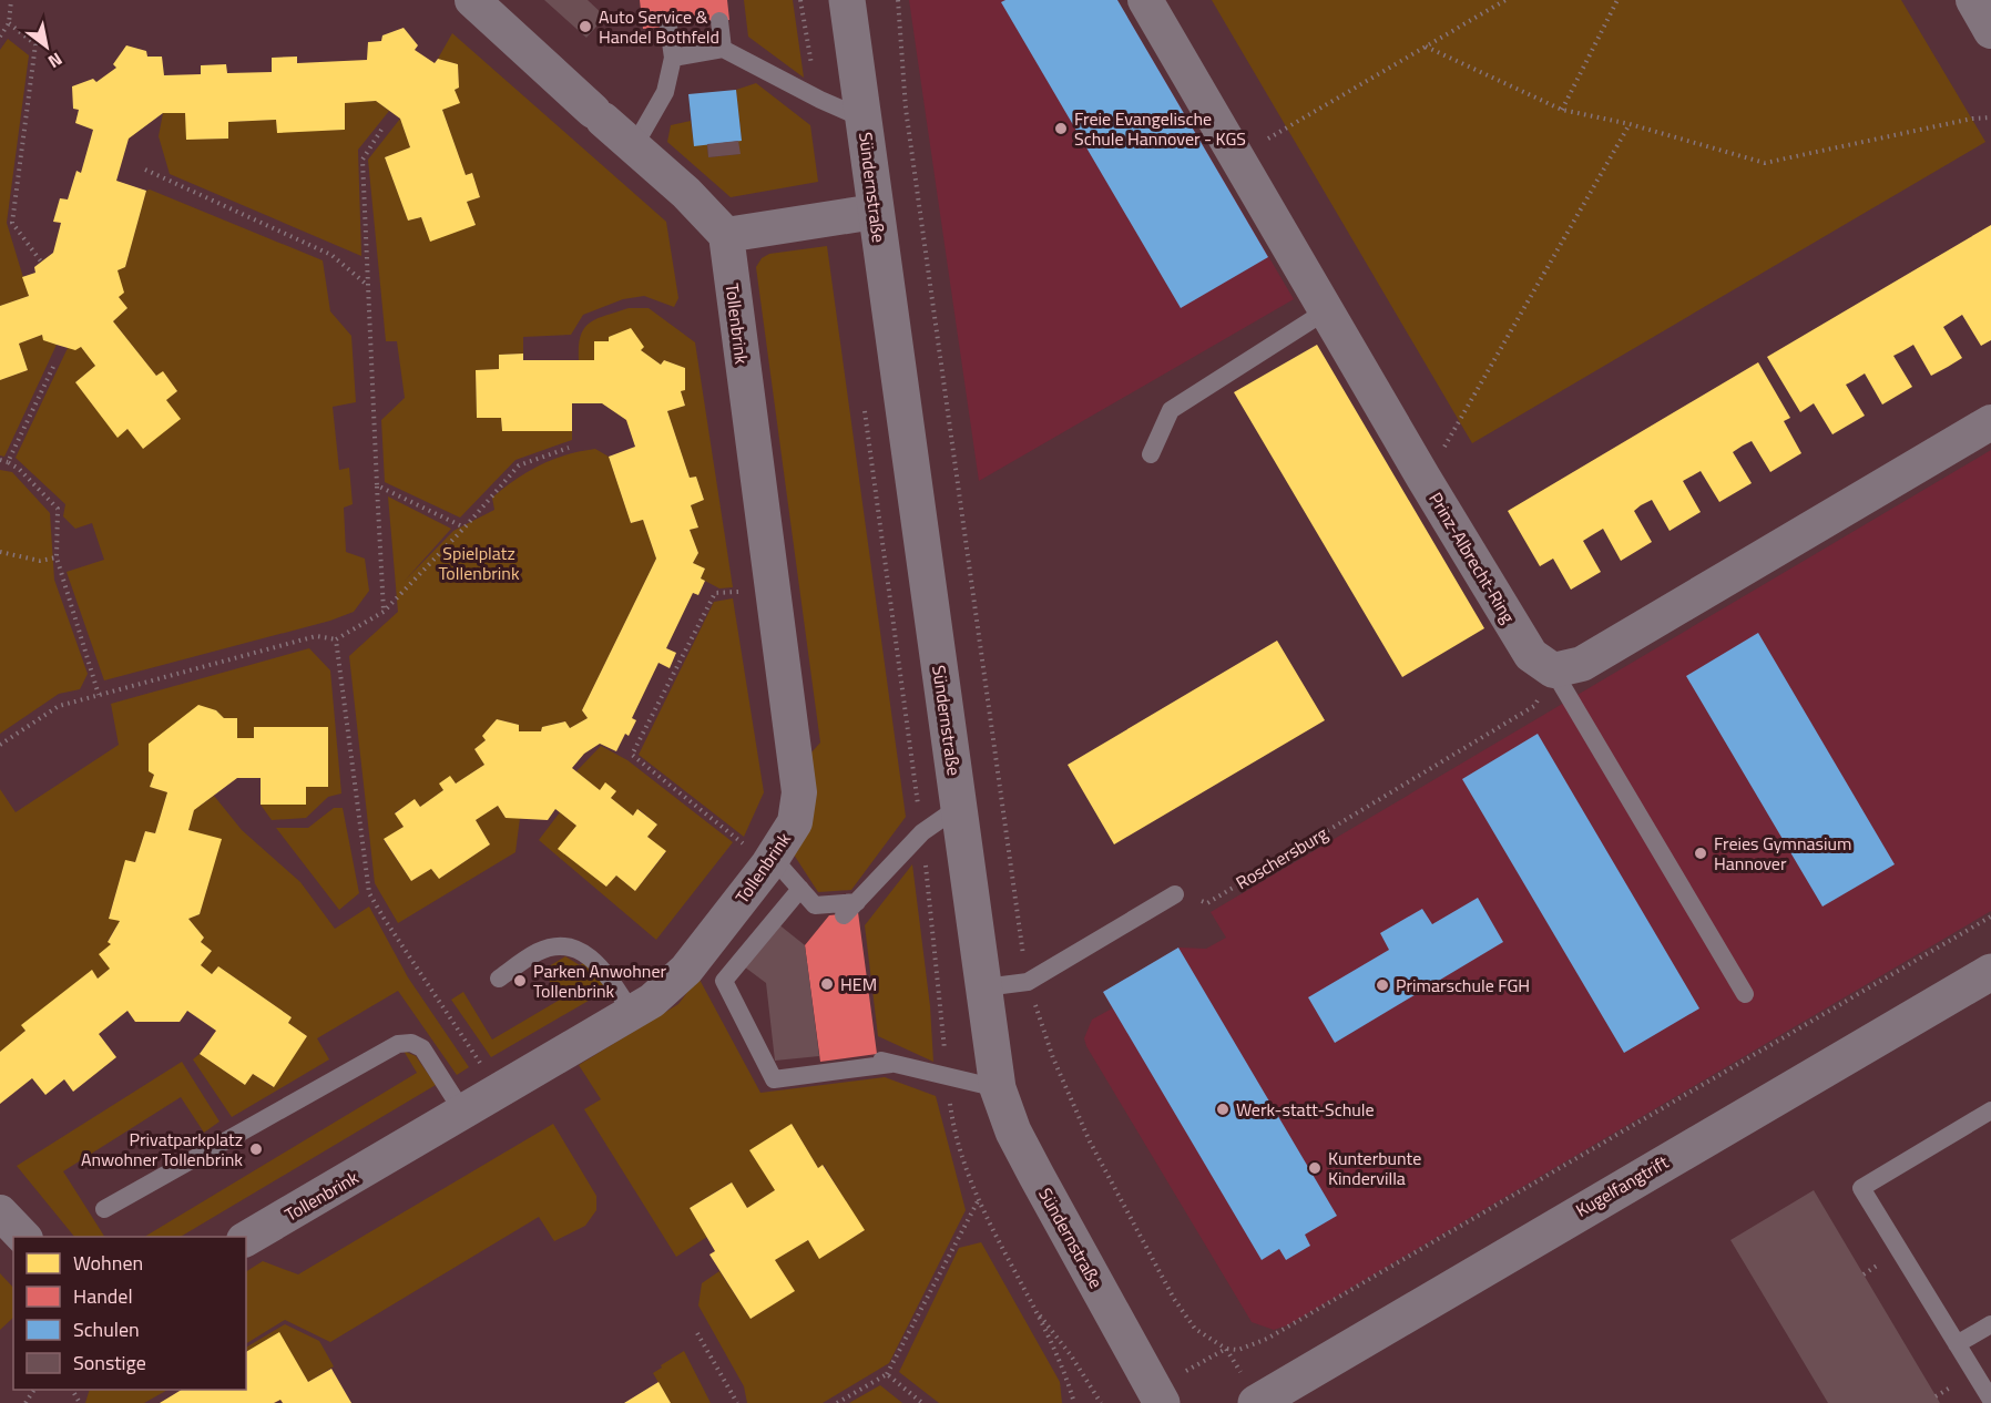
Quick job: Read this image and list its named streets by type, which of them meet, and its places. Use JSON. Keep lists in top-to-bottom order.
{
  "streets": {
    "street": [
      "Sündernstraße",
      "Tollenbrink",
      "Prinz-Albrecht-Ring",
      "Kugelfangtrift"
    ],
    "path": ["Roschersburg"]
  },
  "crossings": [
    ["Prinz-Albrecht-Ring", "Roschersburg"]
  ],
  "parks": ["Spielplatz Tollenbrink"],
  "places": [
    "Auto Service & Handel Bothfeld",
    "Freie Evangelische Schule Hannover - KGS",
    "Freies Gymnasium Hannover",
    "Parken Anwohner Tollenbrink",
    "HEM",
    "Primarschule FGH",
    "Werk-statt-Schule",
    "Privatparkplatz Anwohner Tollenbrink",
    "Kunterbunte Kindervilla"
  ],
  "legend": [
    "Wohnen",
    "Handel",
    "Schulen",
    "Sonstige"
  ],
  "north": "bottom right"
}
